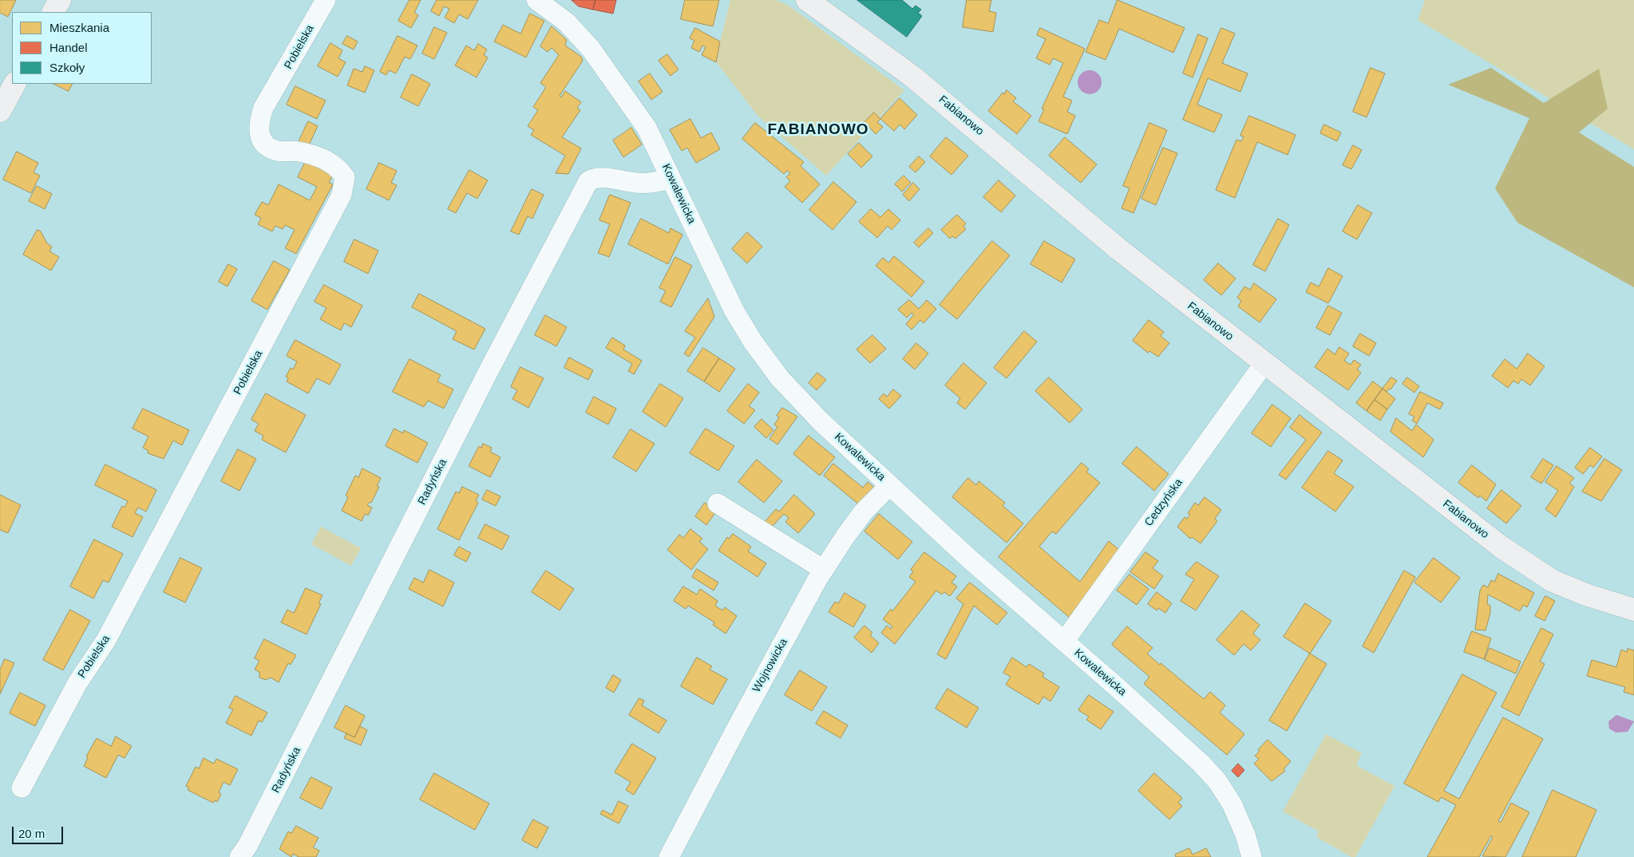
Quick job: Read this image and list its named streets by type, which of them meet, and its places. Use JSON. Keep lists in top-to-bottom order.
{
  "streets": {
    "street": [
      "Pobielska",
      "Fabianowo",
      "Kowalewicka",
      "Radyńska",
      "Cedzyńska",
      "Wojnowicka"
    ]
  },
  "crossings": [
    ["Fabianowo", "Cedzyńska"],
    ["Kowalewicka", "Radyńska"],
    ["Kowalewicka", "Cedzyńska"],
    ["Kowalewicka", "Wojnowicka"]
  ],
  "districts": ["FABIANOWO"],
  "legend": ["Mieszkania", "Handel", "Szkoły"],
  "scale_bar": "20 m"
}
